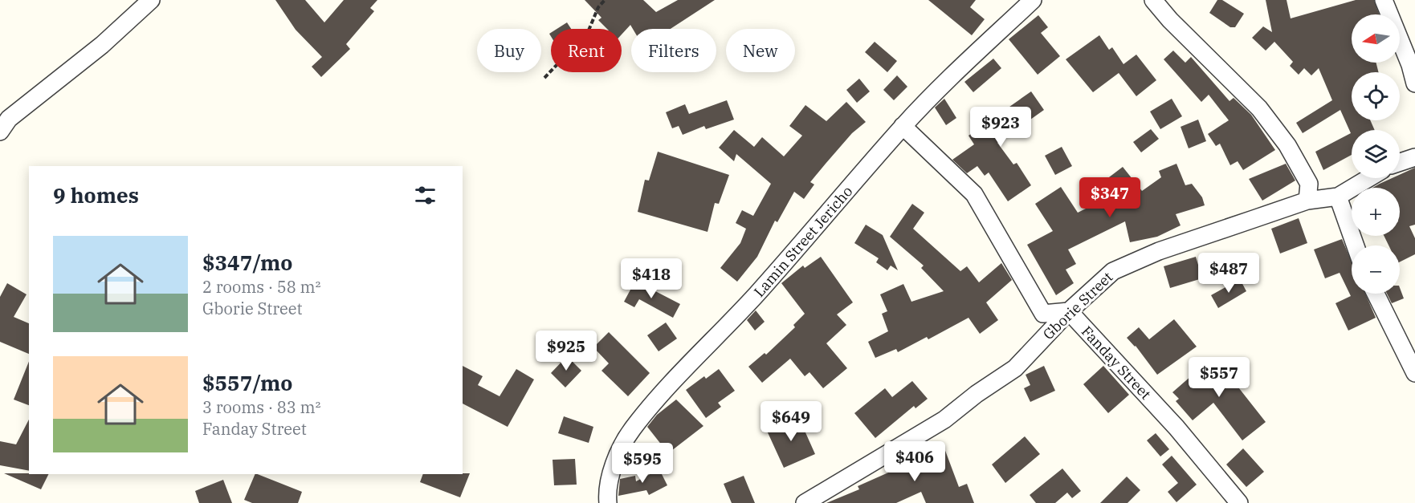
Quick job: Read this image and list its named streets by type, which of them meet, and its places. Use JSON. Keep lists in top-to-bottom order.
{
  "streets": {
    "street": ["Lamin Street Jericho", "Gborie Street", "Fanday Street"]
  },
  "crossings": [
    ["Gborie Street", "Fanday Street"]
  ],
  "north": "left",
  "page": {
    "map_buttons": ["+", "−"],
    "chip": [
      "Buy",
      "Rent",
      "Filters",
      "New"
    ],
    "price": [
      "$923",
      "$347",
      "$487",
      "$418",
      "$925",
      "$557",
      "$649",
      "$406",
      "$595"
    ],
    "heading": "9 homes",
    "list": [
      {
        "name": "$347/mo",
        "note": "2 rooms · 58 m² · Gborie Street"
      },
      {
        "name": "$557/mo",
        "note": "3 rooms · 83 m² · Fanday Street"
      }
    ]
  }
}
